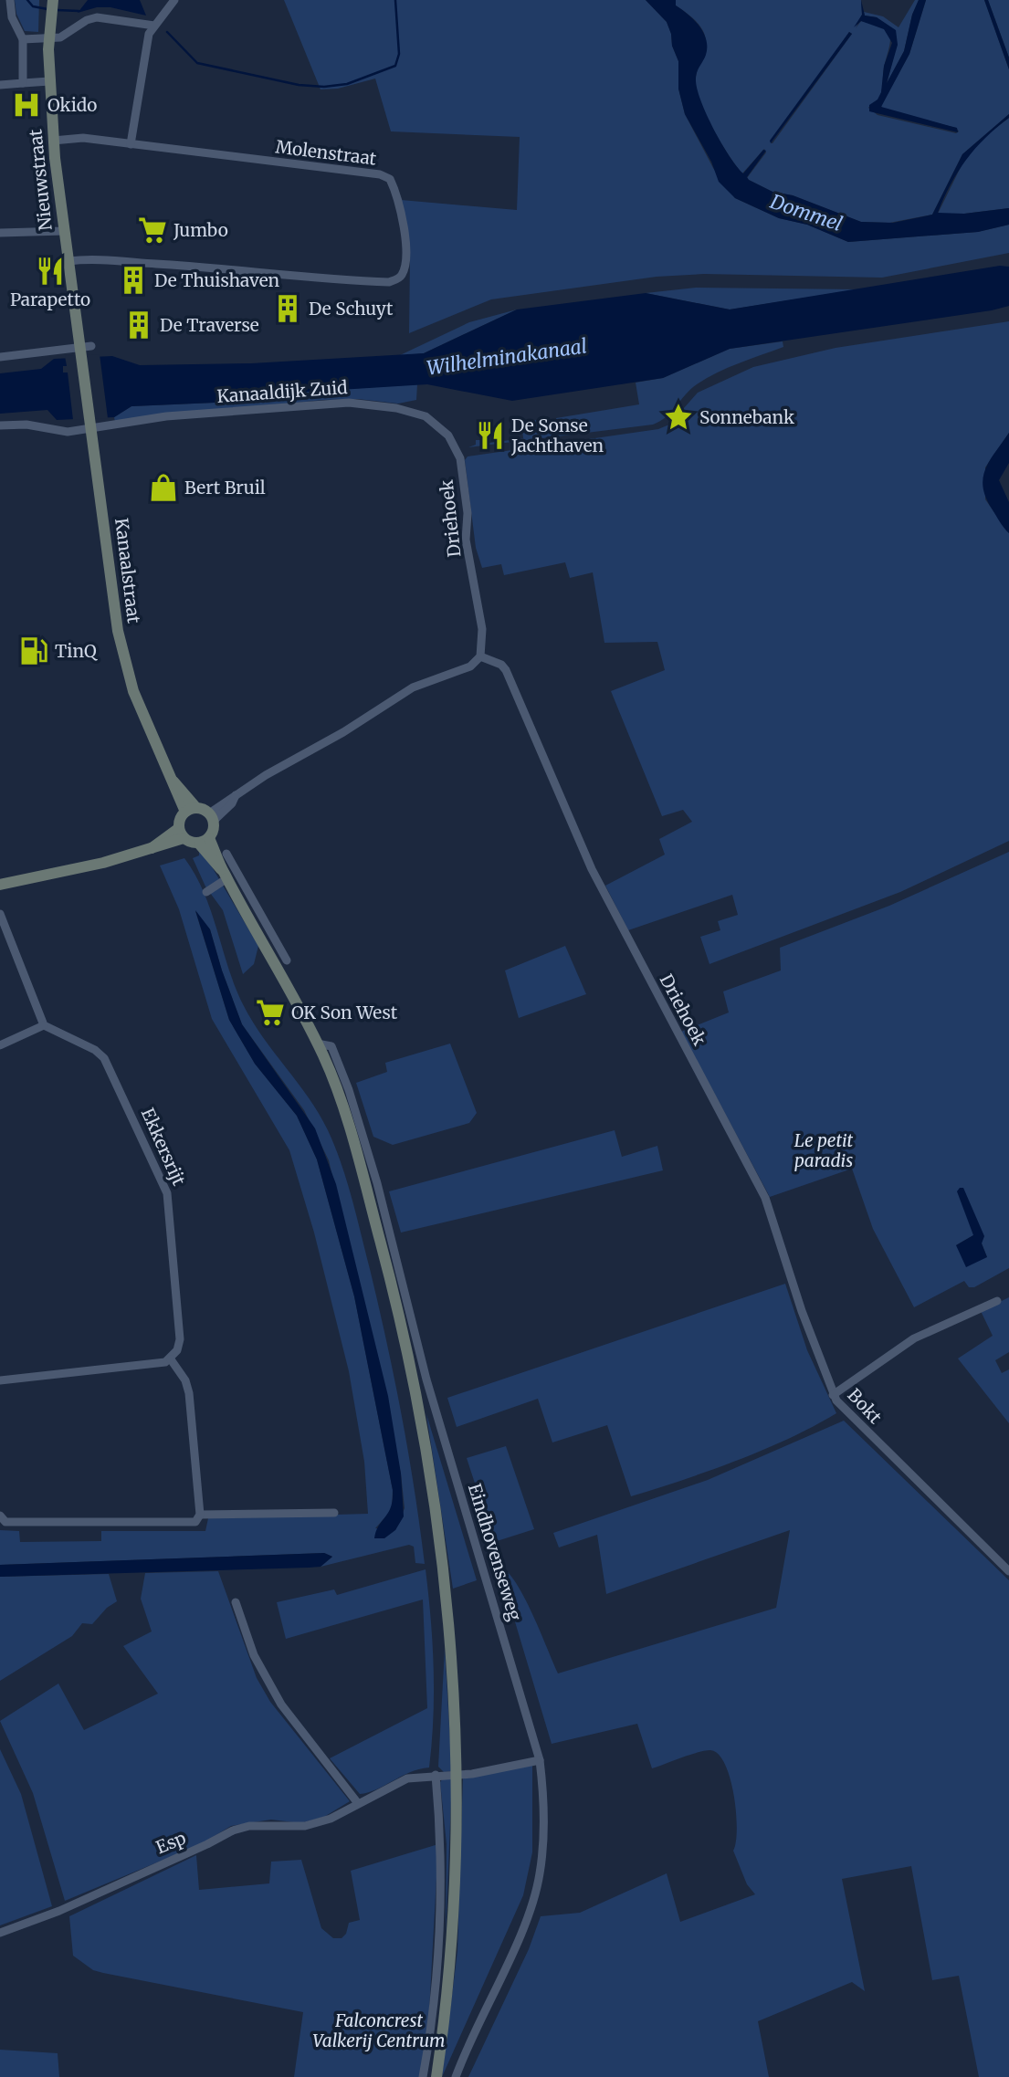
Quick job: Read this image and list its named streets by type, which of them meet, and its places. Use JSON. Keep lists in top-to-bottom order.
{
  "streets": {
    "main road": ["Nieuwstraat", "Kanaalstraat", "Eindhovenseweg"],
    "street": [
      "Molenstraat",
      "Kanaaldijk Zuid",
      "Driehoek",
      "Ekkersrijt",
      "Bokt",
      "Esp"
    ]
  },
  "crossings": [
    ["Molenstraat", "Nieuwstraat"],
    ["Nieuwstraat", "Kanaalstraat"],
    ["Kanaaldijk Zuid", "Driehoek"],
    ["Kanaaldijk Zuid", "Kanaalstraat"],
    ["Driehoek", "Bokt"],
    ["Eindhovenseweg", "Esp"]
  ],
  "water": ["Dommel", "Wilhelminakanaal"],
  "parks": ["Le petit paradis", "Falconcrest Valkerij Centrum"],
  "places": {
    "hospital": ["Okido"],
    "supermarket": ["Jumbo", "OK Son West"],
    "restaurant": ["Parapetto", "De Sonse Jachthaven"],
    "building": ["De Thuishaven", "De Schuyt", "De Traverse"],
    "place": ["Sonnebank"],
    "shop": ["Bert Bruil"],
    "fuel station": ["TinQ"]
  }
}
